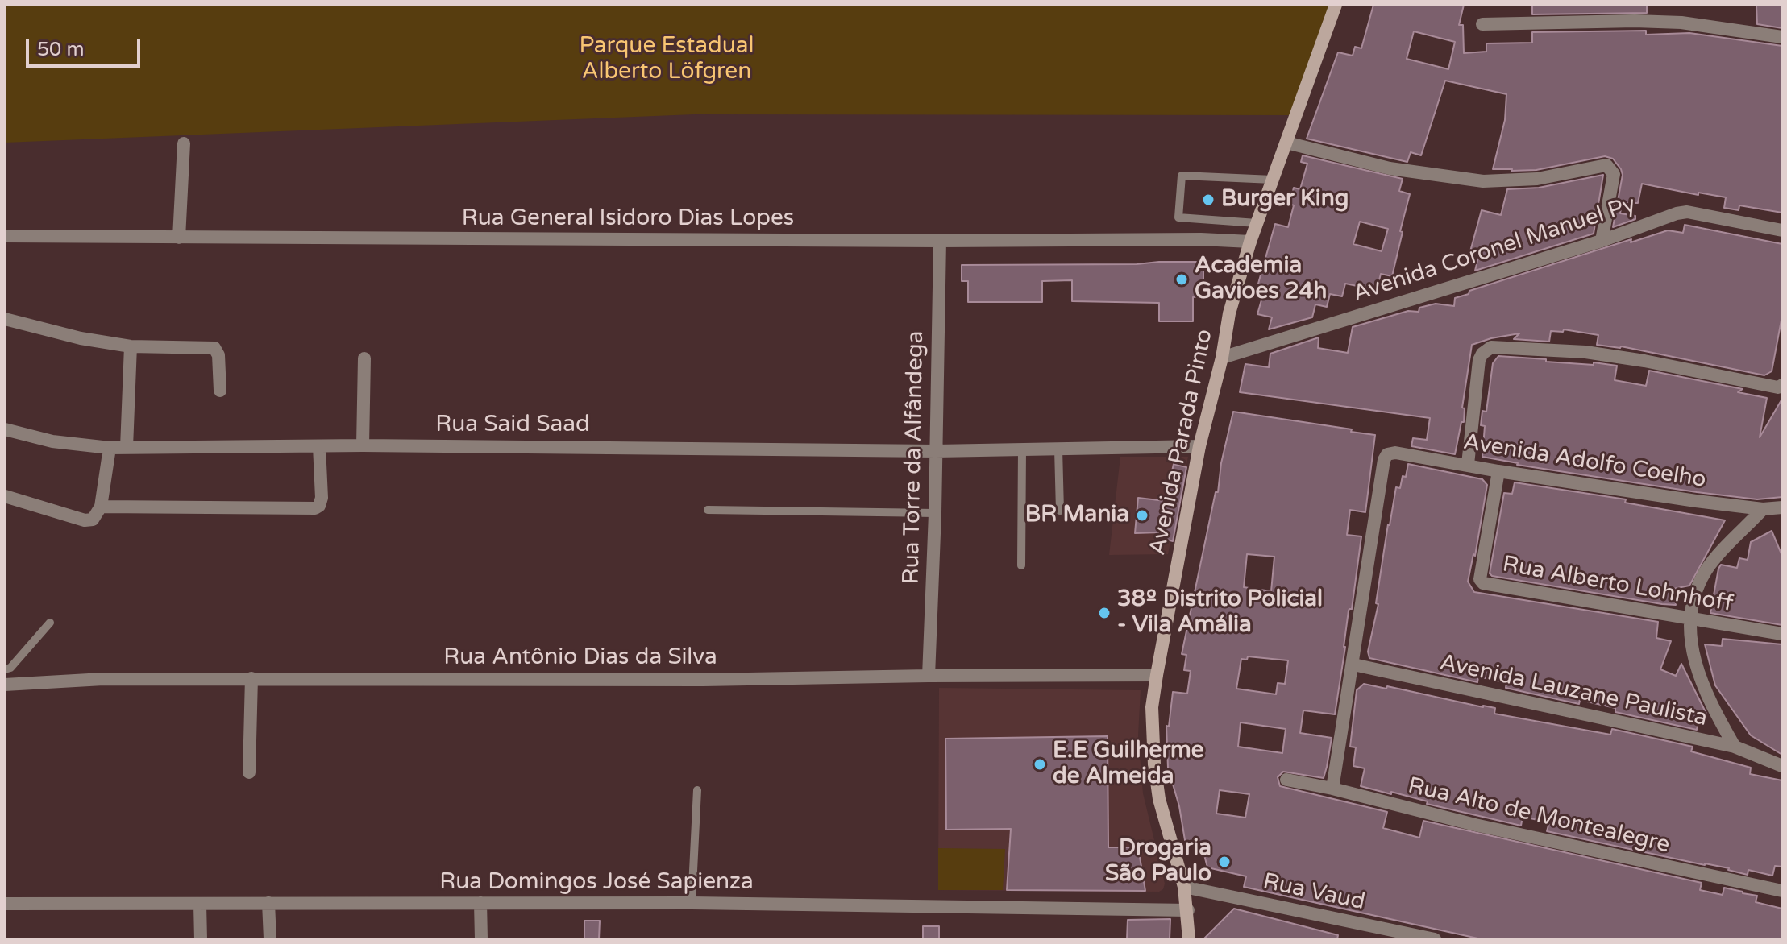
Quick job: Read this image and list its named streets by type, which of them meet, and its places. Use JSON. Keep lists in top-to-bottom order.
{
  "streets": {
    "main road": ["Avenida Parada Pinto"],
    "street": [
      "Rua General Isidoro Dias Lopes",
      "Avenida Coronel Manuel Py",
      "Rua Said Saad",
      "Rua Torre da Alfândega",
      "Avenida Adolfo Coelho",
      "Rua Alberto Lohnhoff",
      "Rua Antônio Dias da Silva",
      "Avenida Lauzane Paulista",
      "Rua Alto de Montealegre",
      "Rua Domingos José Sapienza",
      "Rua Vaud"
    ]
  },
  "crossings": [
    ["Rua General Isidoro Dias Lopes", "Avenida Parada Pinto"],
    ["Rua General Isidoro Dias Lopes", "Rua Torre da Alfândega"],
    ["Avenida Coronel Manuel Py", "Avenida Parada Pinto"],
    ["Rua Said Saad", "Avenida Parada Pinto"],
    ["Rua Said Saad", "Rua Torre da Alfândega"],
    ["Avenida Parada Pinto", "Rua Antônio Dias da Silva"],
    ["Avenida Parada Pinto", "Rua Domingos José Sapienza"],
    ["Avenida Parada Pinto", "Rua Vaud"],
    ["Rua Torre da Alfândega", "Rua Antônio Dias da Silva"],
    ["Avenida Adolfo Coelho", "Rua Alberto Lohnhoff"],
    ["Avenida Adolfo Coelho", "Avenida Lauzane Paulista"]
  ],
  "parks": ["Parque Estadual Alberto Löfgren"],
  "places": [
    "Burger King",
    "Academia Gavioes 24h",
    "BR Mania",
    "38º Distrito Policial - Vila Amália",
    "E.E Guilherme de Almeida",
    "Drogaria São Paulo"
  ],
  "scale_bar": "50 m"
}
